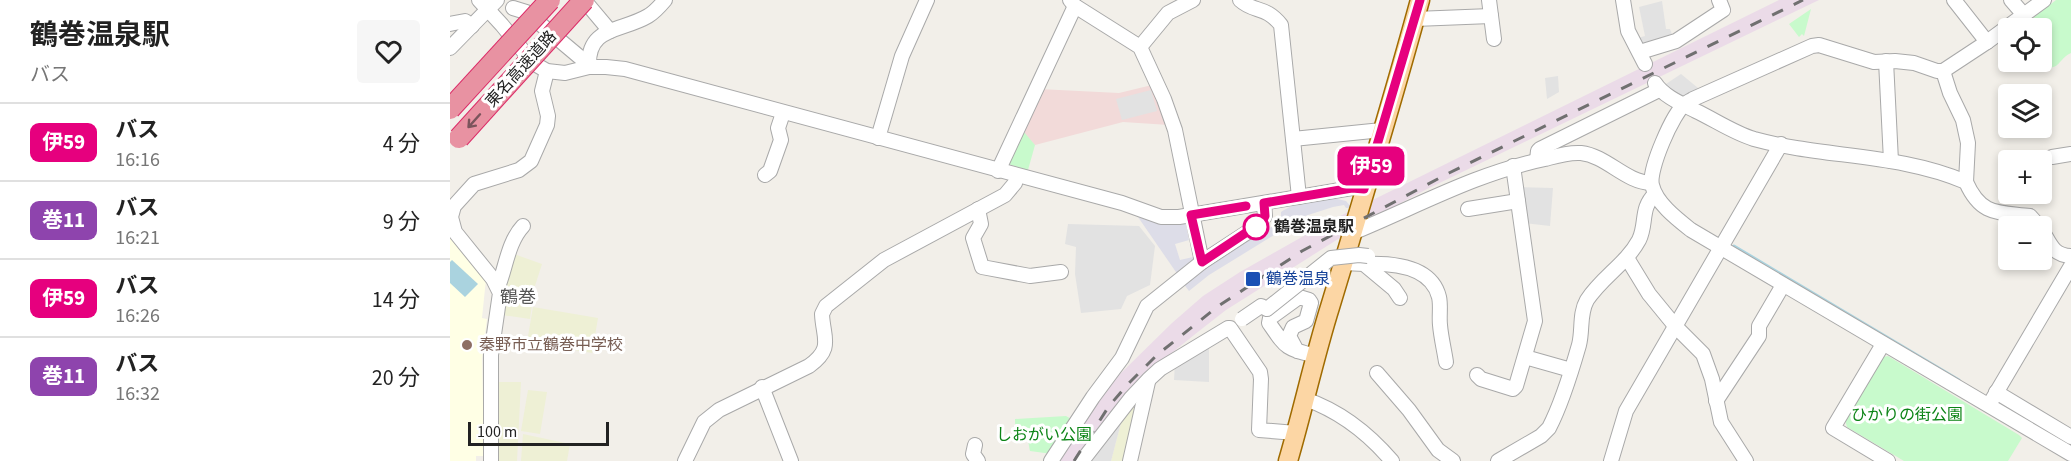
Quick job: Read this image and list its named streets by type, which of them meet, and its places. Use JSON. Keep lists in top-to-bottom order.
{
  "streets": {
    "highway": ["東名高速道路"]
  },
  "districts": ["鶴巻"],
  "parks": ["ひかりの街公園", "しおがい公園"],
  "places": {
    "other": ["鶴巻温泉駅", "秦野市立鶴巻中学校"],
    "transit": ["鶴巻温泉"]
  },
  "lines": ["bus line 伊59"],
  "scale_bar": "100 m",
  "page": {
    "heading": ["鶴巻温泉駅", "バス"],
    "on_map": "伊59",
    "map_buttons": ["+", "−"],
    "list": [
      {
        "mark": "伊59",
        "name": "バス",
        "note": "16:16",
        "value": "4 分"
      },
      {
        "mark": "巻11",
        "name": "バス",
        "note": "16:21",
        "value": "9 分"
      },
      {
        "mark": "伊59",
        "name": "バス",
        "note": "16:26",
        "value": "14 分"
      },
      {
        "mark": "巻11",
        "name": "バス",
        "note": "16:32",
        "value": "20 分"
      }
    ],
    "scale": "100 m"
  }
}
